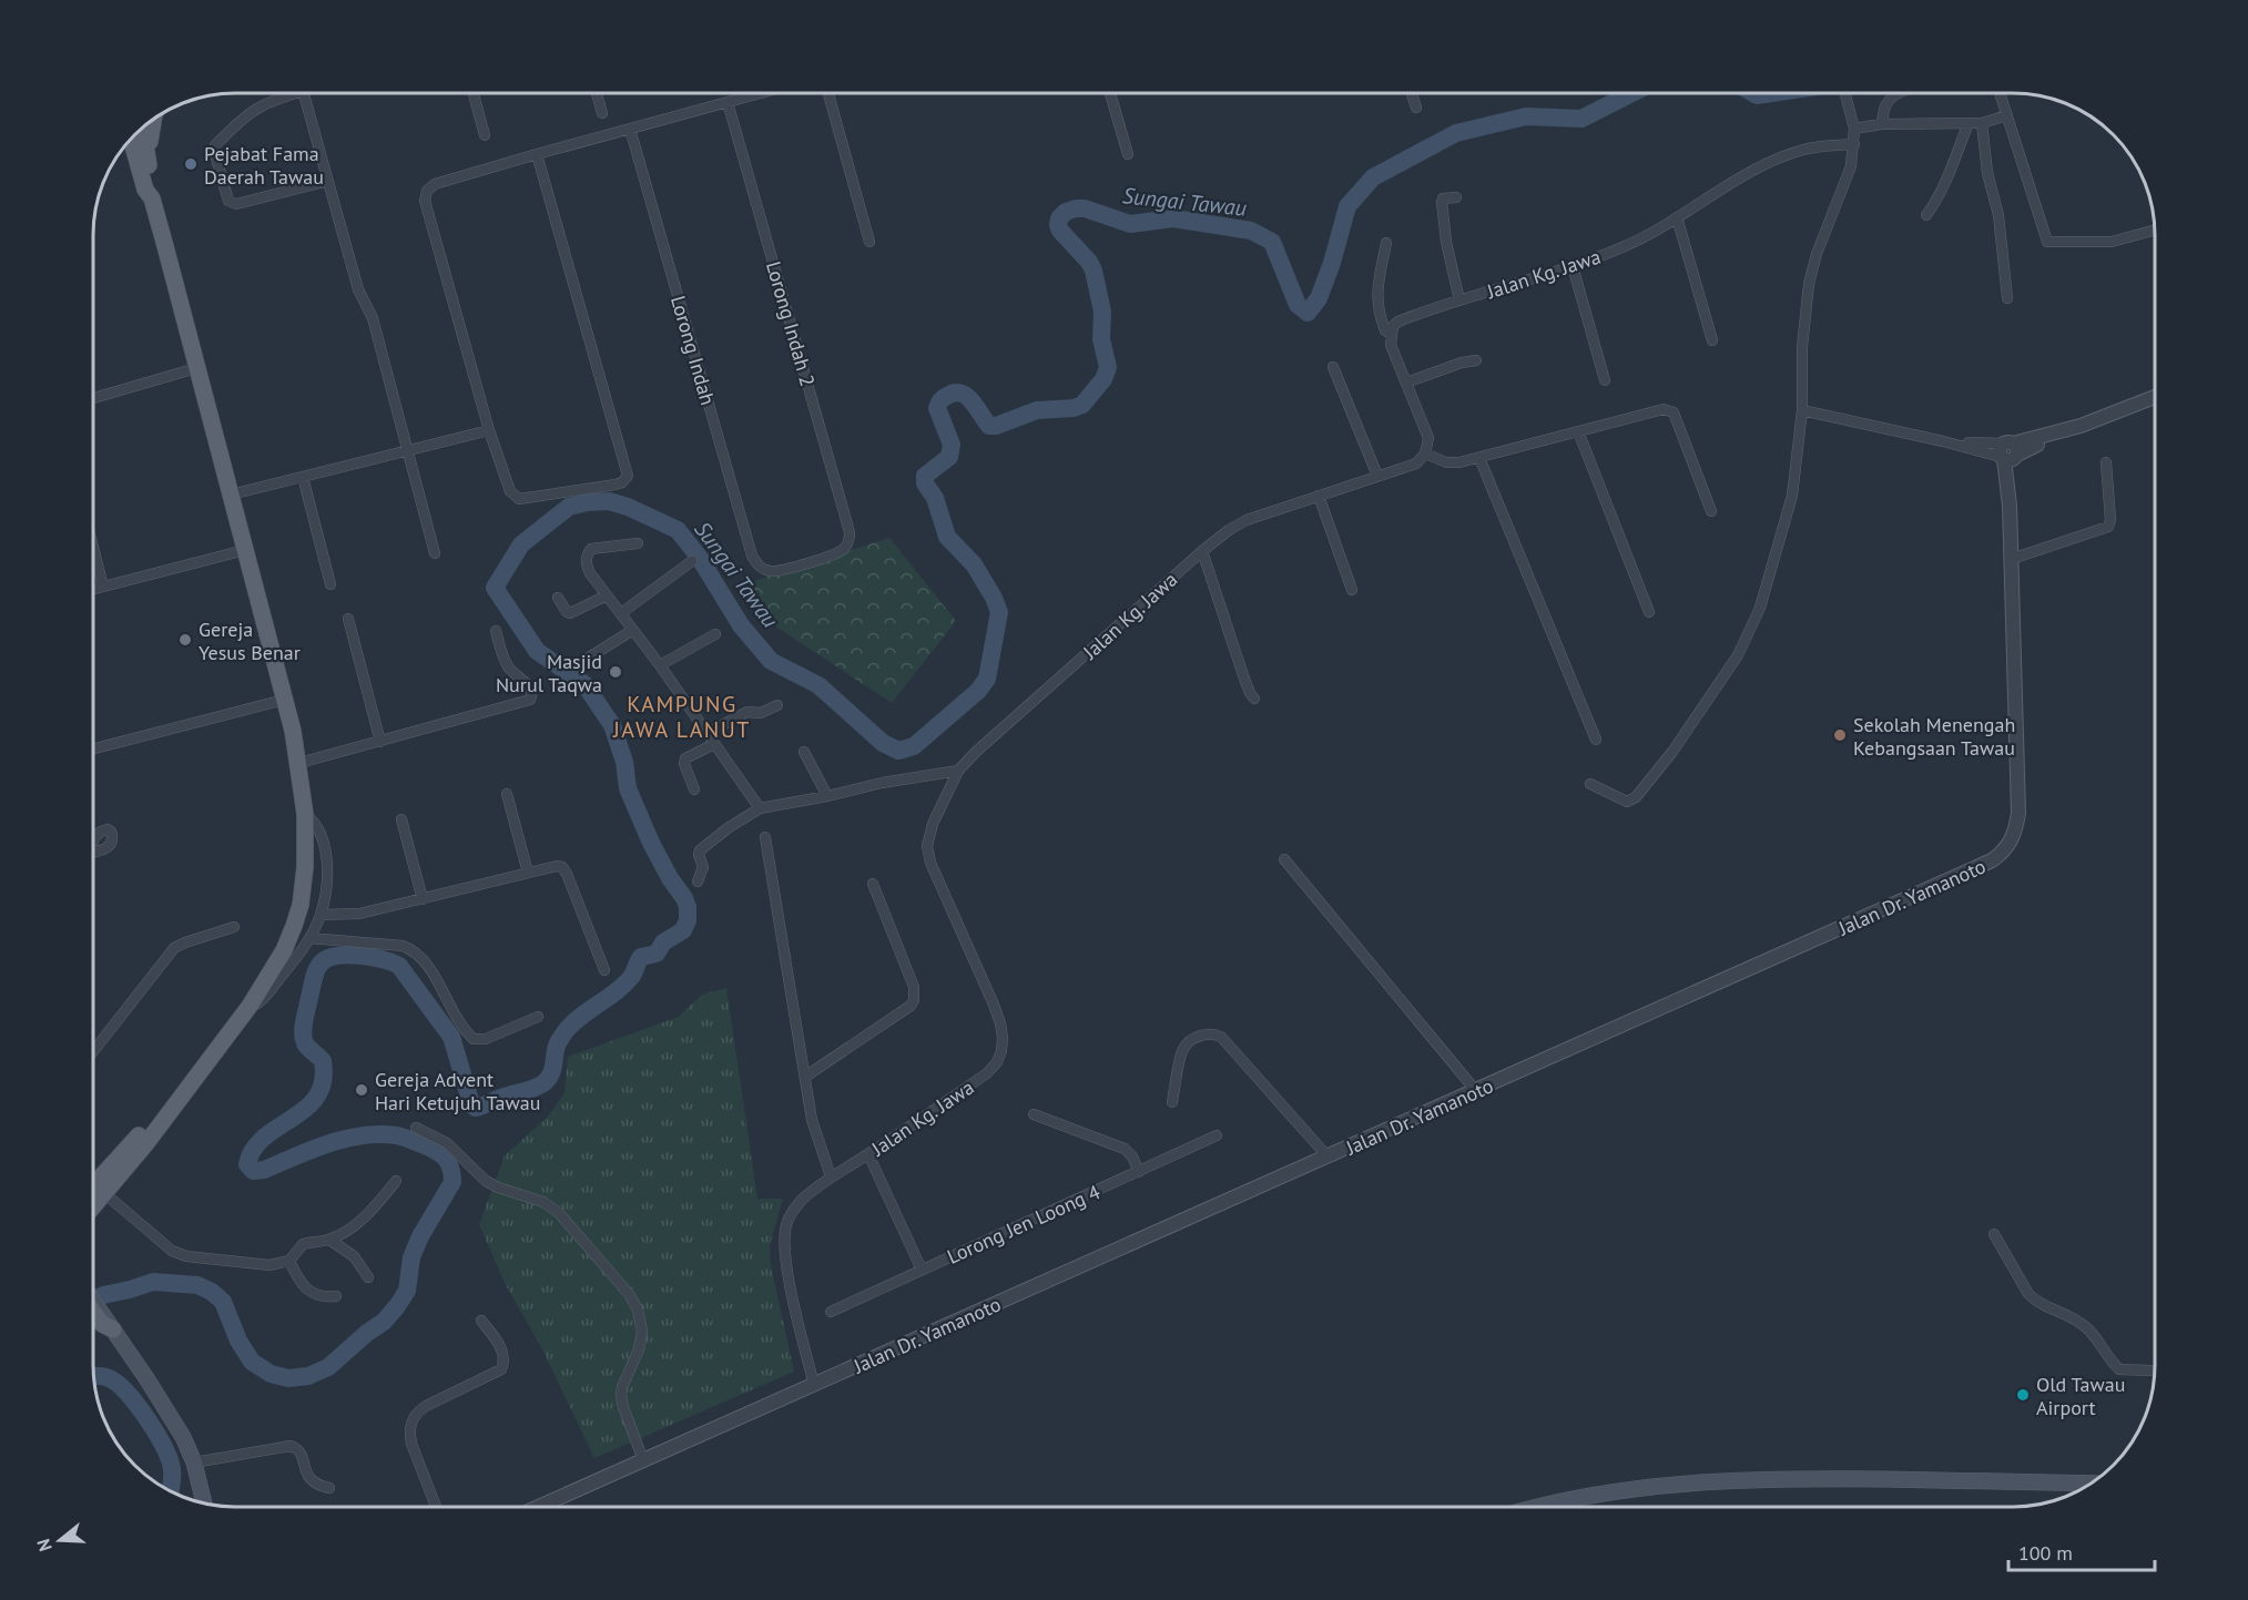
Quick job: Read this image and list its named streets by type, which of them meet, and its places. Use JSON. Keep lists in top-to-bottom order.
{
  "streets": {
    "street": [
      "Jalan Kg. Jawa",
      "Lorong Indah 2",
      "Lorong Indah",
      "Jalan Dr. Yamanoto",
      "Lorong Jen Loong 4"
    ]
  },
  "crossings": [
    ["Jalan Kg. Jawa", "Jalan Dr. Yamanoto"],
    ["Lorong Indah 2", "Lorong Indah"]
  ],
  "districts": ["KAMPUNG JAWA LANUT"],
  "water": ["Sungai Tawau"],
  "places": [
    "Pejabat Fama Daerah Tawau",
    "Gereja Yesus Benar",
    "Masjid Nurul Taqwa",
    "Sekolah Menengah Kebangsaan Tawau",
    "Gereja Advent Hari Ketujuh Tawau",
    "Old Tawau Airport"
  ],
  "scale_bar": "100 m",
  "north": "left"
}
